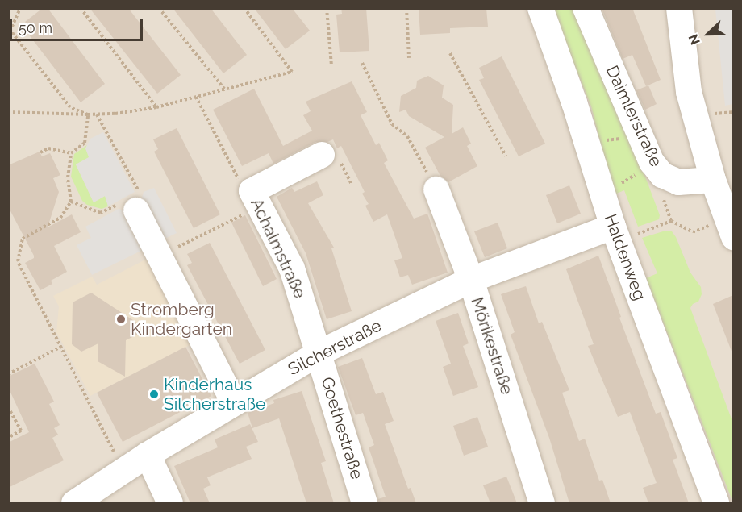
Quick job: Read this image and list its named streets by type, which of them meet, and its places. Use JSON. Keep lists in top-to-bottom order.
{
  "streets": {
    "street": [
      "Daimlerstraße",
      "Achalmstraße",
      "Haldenweg",
      "Mörikestraße",
      "Silcherstraße",
      "Goethestraße"
    ]
  },
  "crossings": [
    ["Achalmstraße", "Silcherstraße"],
    ["Achalmstraße", "Goethestraße"],
    ["Haldenweg", "Silcherstraße"],
    ["Mörikestraße", "Silcherstraße"],
    ["Silcherstraße", "Goethestraße"]
  ],
  "places": ["Stromberg Kindergarten", "Kinderhaus Silcherstraße"],
  "scale_bar": "50 m",
  "north": "left"
}
